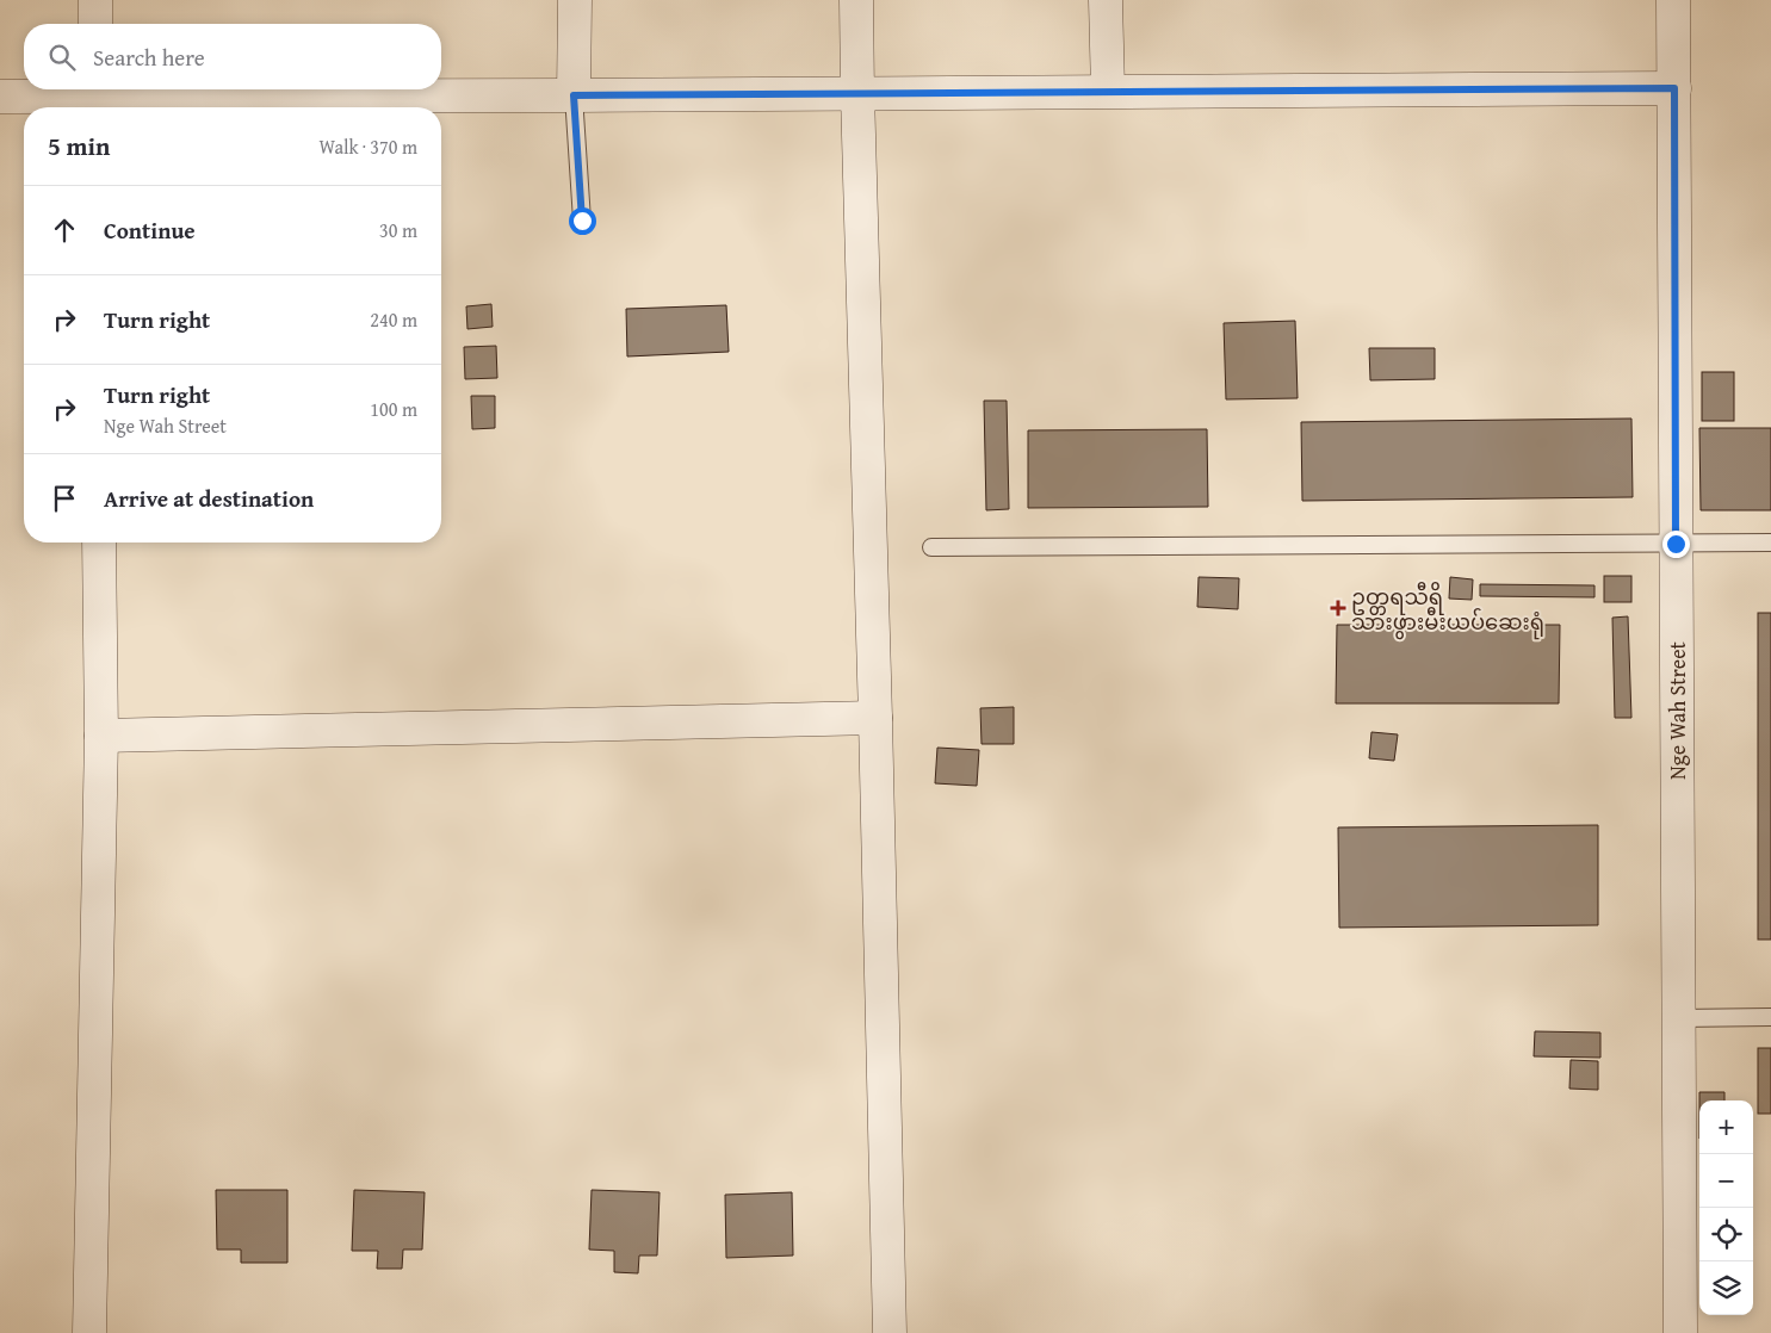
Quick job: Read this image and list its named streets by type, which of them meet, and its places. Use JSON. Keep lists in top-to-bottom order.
{
  "streets": {
    "street": ["Nge Wah Street"]
  },
  "places": {
    "health": ["ဥတ္တရသီရိ သားဖွားမီးယပ်ဆေးရုံ"]
  },
  "page": {
    "search": "Search here",
    "heading": ["5 min", "Walk · 370 m"],
    "list": [
      ["Continue", "30 m"],
      ["Turn right", "240 m"],
      ["Turn right", "Nge Wah Street", "100 m"],
      "Arrive at destination"
    ],
    "map_buttons": ["+", "−"]
  }
}
